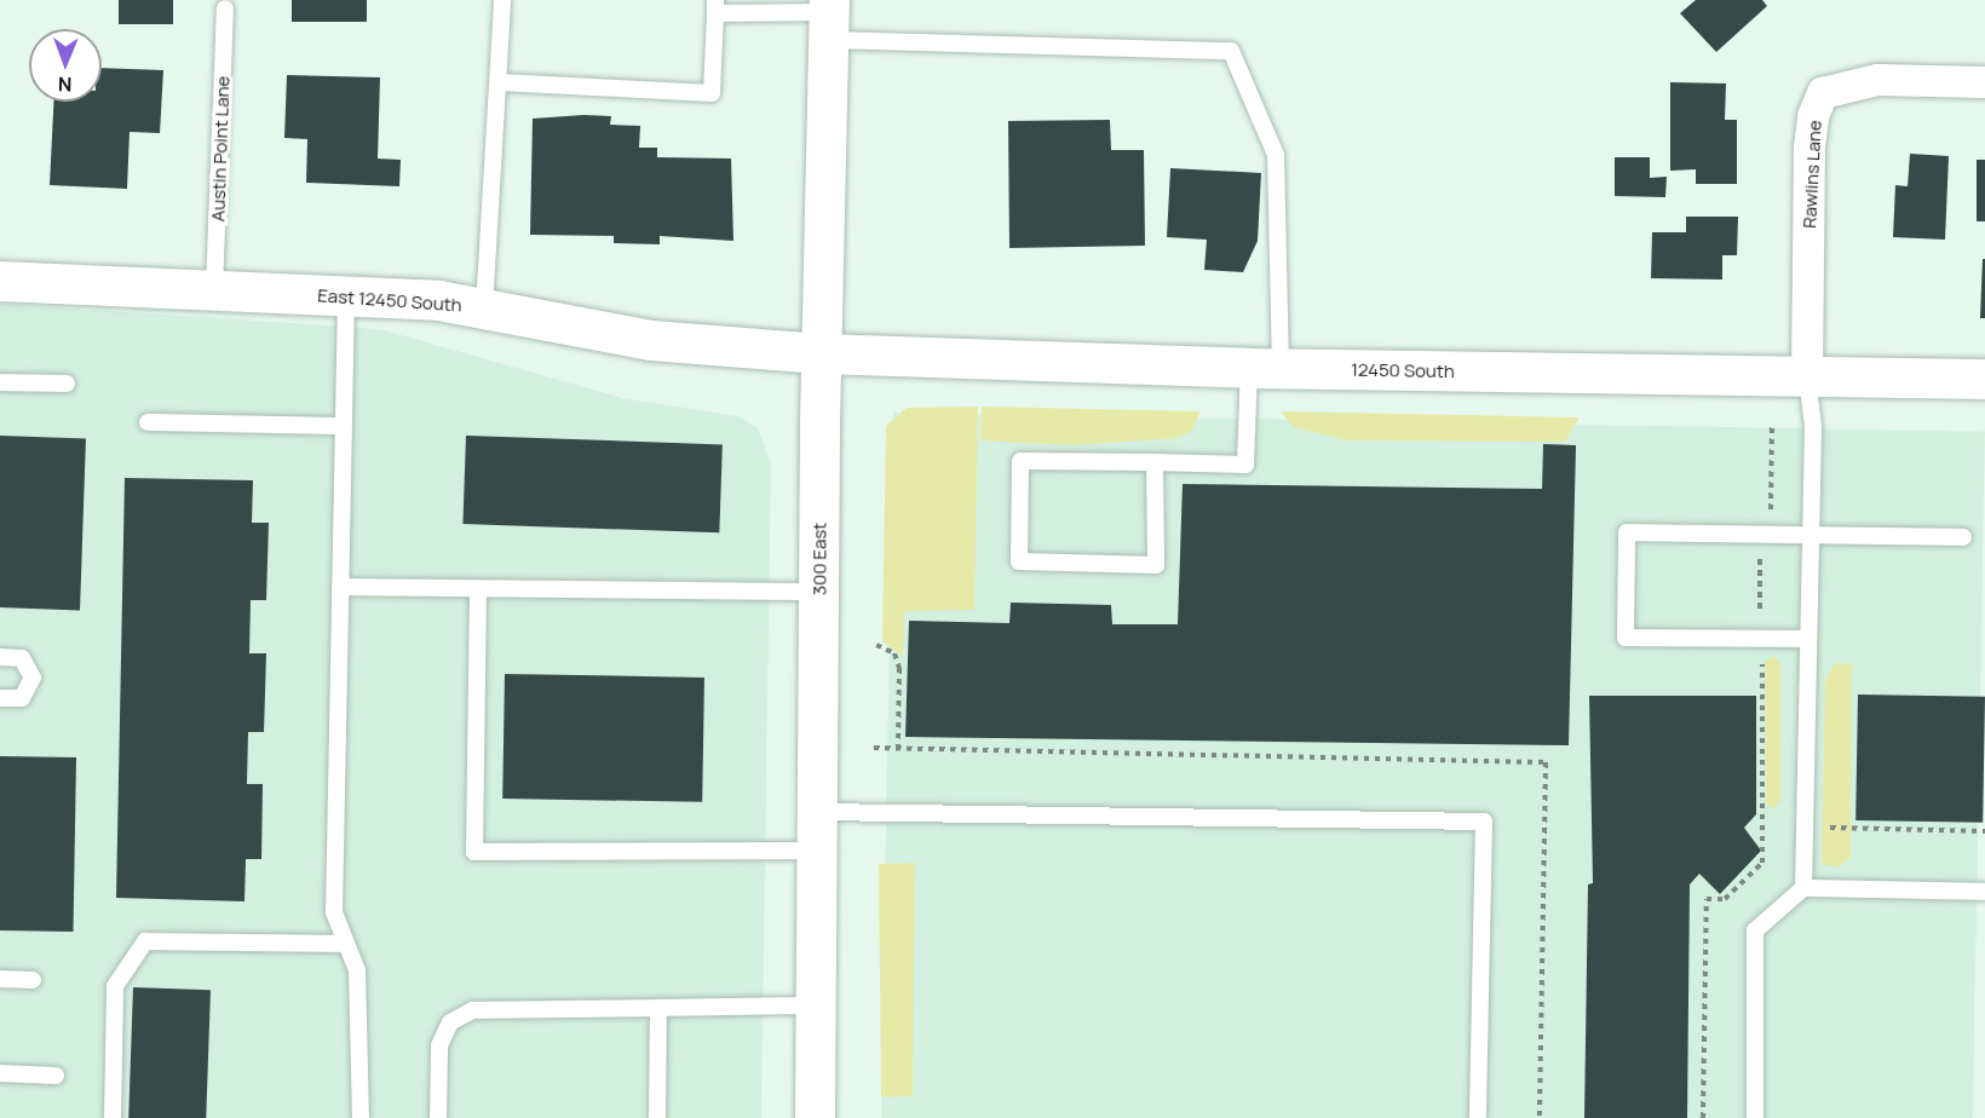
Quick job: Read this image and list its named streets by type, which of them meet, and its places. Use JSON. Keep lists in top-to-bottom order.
{
  "streets": {
    "street": [
      "Rawlins Lane",
      "East 12450 South",
      "12450 South",
      "300 East"
    ],
    "lane": ["Austin Point Lane"]
  },
  "crossings": [
    ["Austin Point Lane", "East 12450 South"],
    ["Rawlins Lane", "12450 South"],
    ["East 12450 South", "12450 South"],
    ["East 12450 South", "300 East"],
    ["12450 South", "300 East"]
  ],
  "north": "bottom"
}
